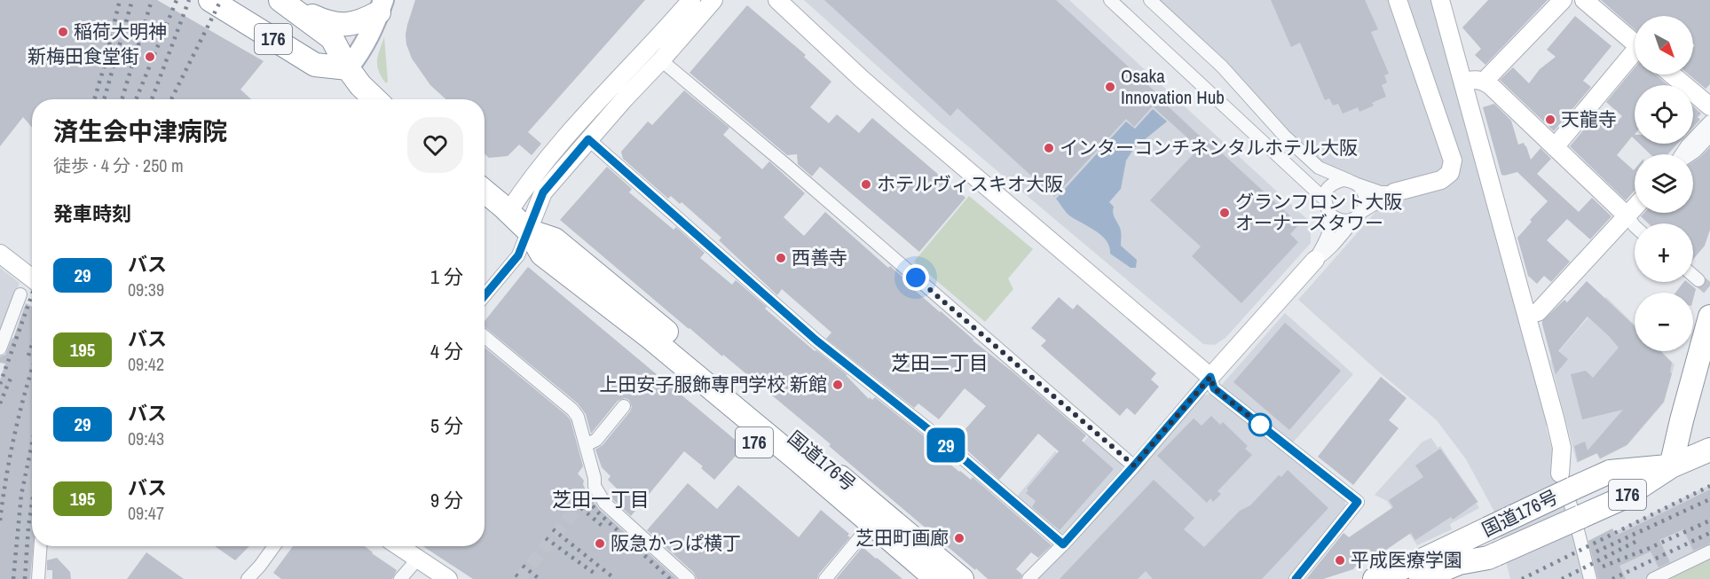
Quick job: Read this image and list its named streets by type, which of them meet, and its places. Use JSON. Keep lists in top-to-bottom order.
{
  "streets": {
    "highway": ["176", "国道176号"]
  },
  "crossings": [
    ["176", "国道176号"]
  ],
  "districts": ["芝田二丁目", "芝田一丁目"],
  "places": [
    "稲荷大明神",
    "新梅田食堂街",
    "Osaka Innovation Hub",
    "天龍寺",
    "インターコンチネンタルホテル大阪",
    "ホテルヴィスキオ大阪",
    "グランフロント大阪 オーナーズタワー",
    "西善寺",
    "上田安子服飾専門学校 新館",
    "芝田町画廊",
    "阪急かっぱ横丁",
    "平成医療学園"
  ],
  "lines": ["bus line 29"],
  "north": "bottom right",
  "page": {
    "on_map": "29",
    "map_buttons": ["+", "−"],
    "heading": [
      ["済生会中津病院", "徒歩 · 4 分 · 250 m"],
      "発車時刻"
    ],
    "list": [
      {
        "mark": "29",
        "name": "バス",
        "note": "09:39",
        "value": "1 分"
      },
      {
        "mark": "195",
        "name": "バス",
        "note": "09:42",
        "value": "4 分"
      },
      {
        "mark": "29",
        "name": "バス",
        "note": "09:43",
        "value": "5 分"
      },
      {
        "mark": "195",
        "name": "バス",
        "note": "09:47",
        "value": "9 分"
      }
    ]
  }
}
